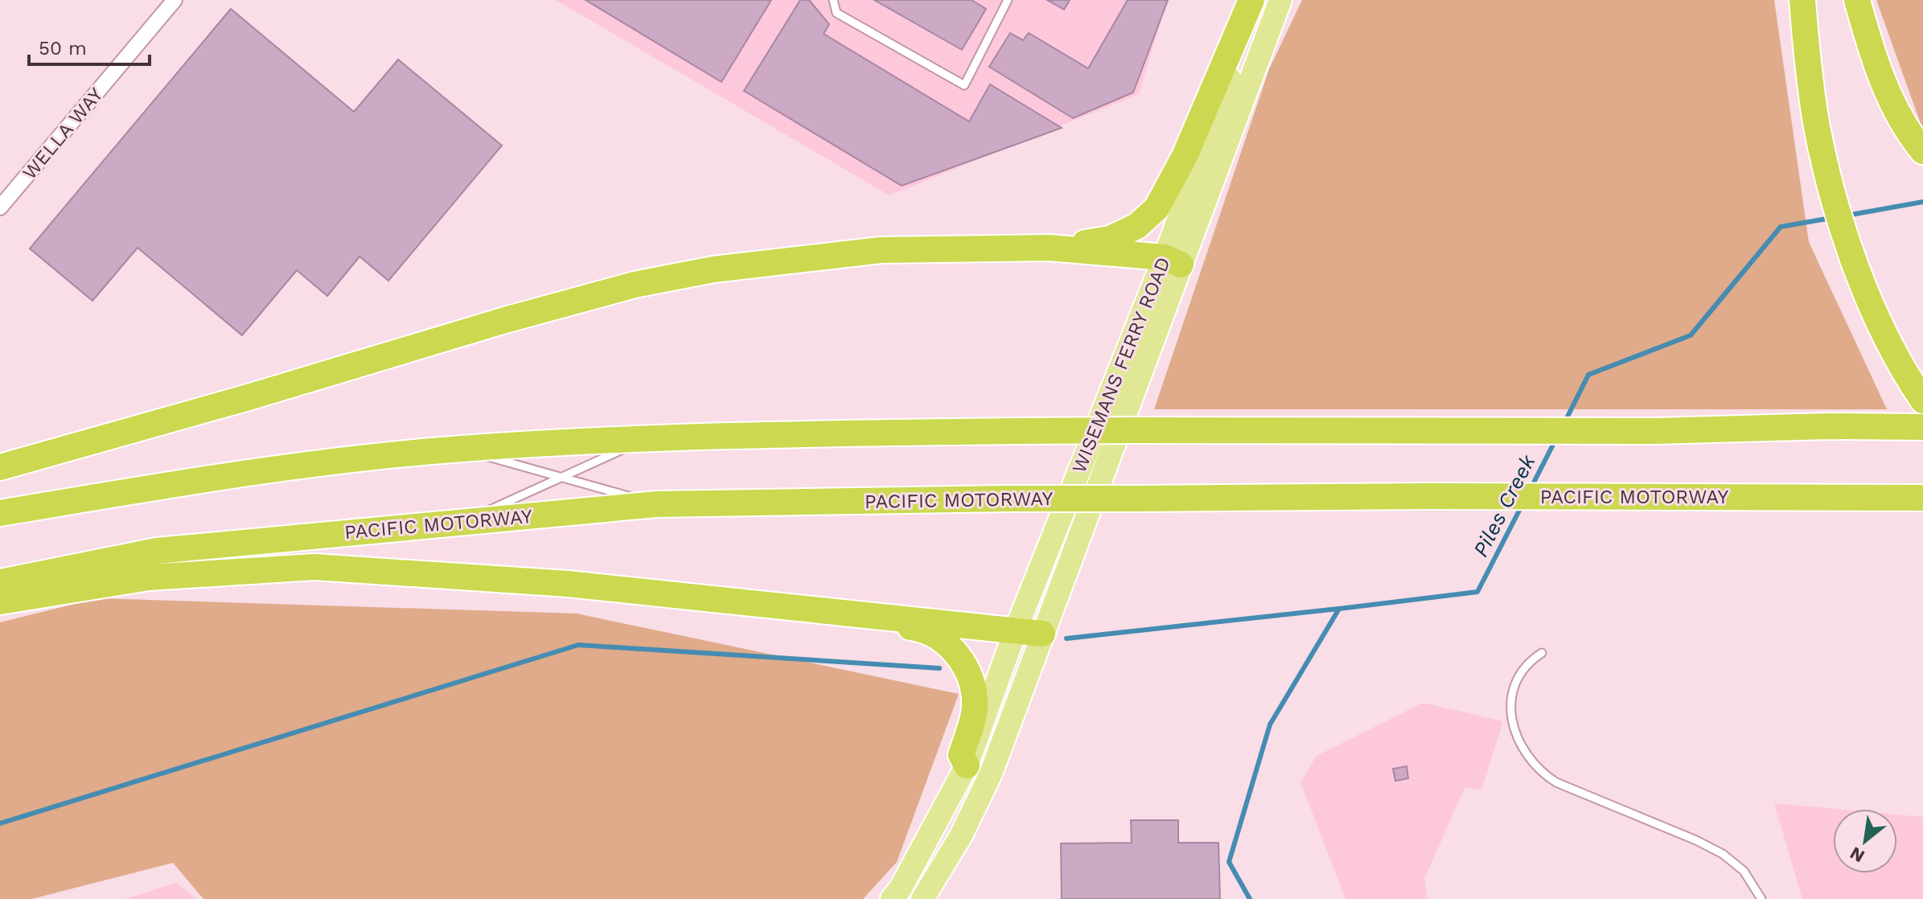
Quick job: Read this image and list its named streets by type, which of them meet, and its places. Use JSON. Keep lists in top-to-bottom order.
{
  "streets": {
    "highway": ["PACIFIC MOTORWAY"],
    "main road": ["WISEMANS FERRY ROAD"],
    "street": ["WELLA WAY"]
  },
  "water": ["Piles Creek"],
  "scale_bar": "50 m",
  "north": "bottom left"
}
